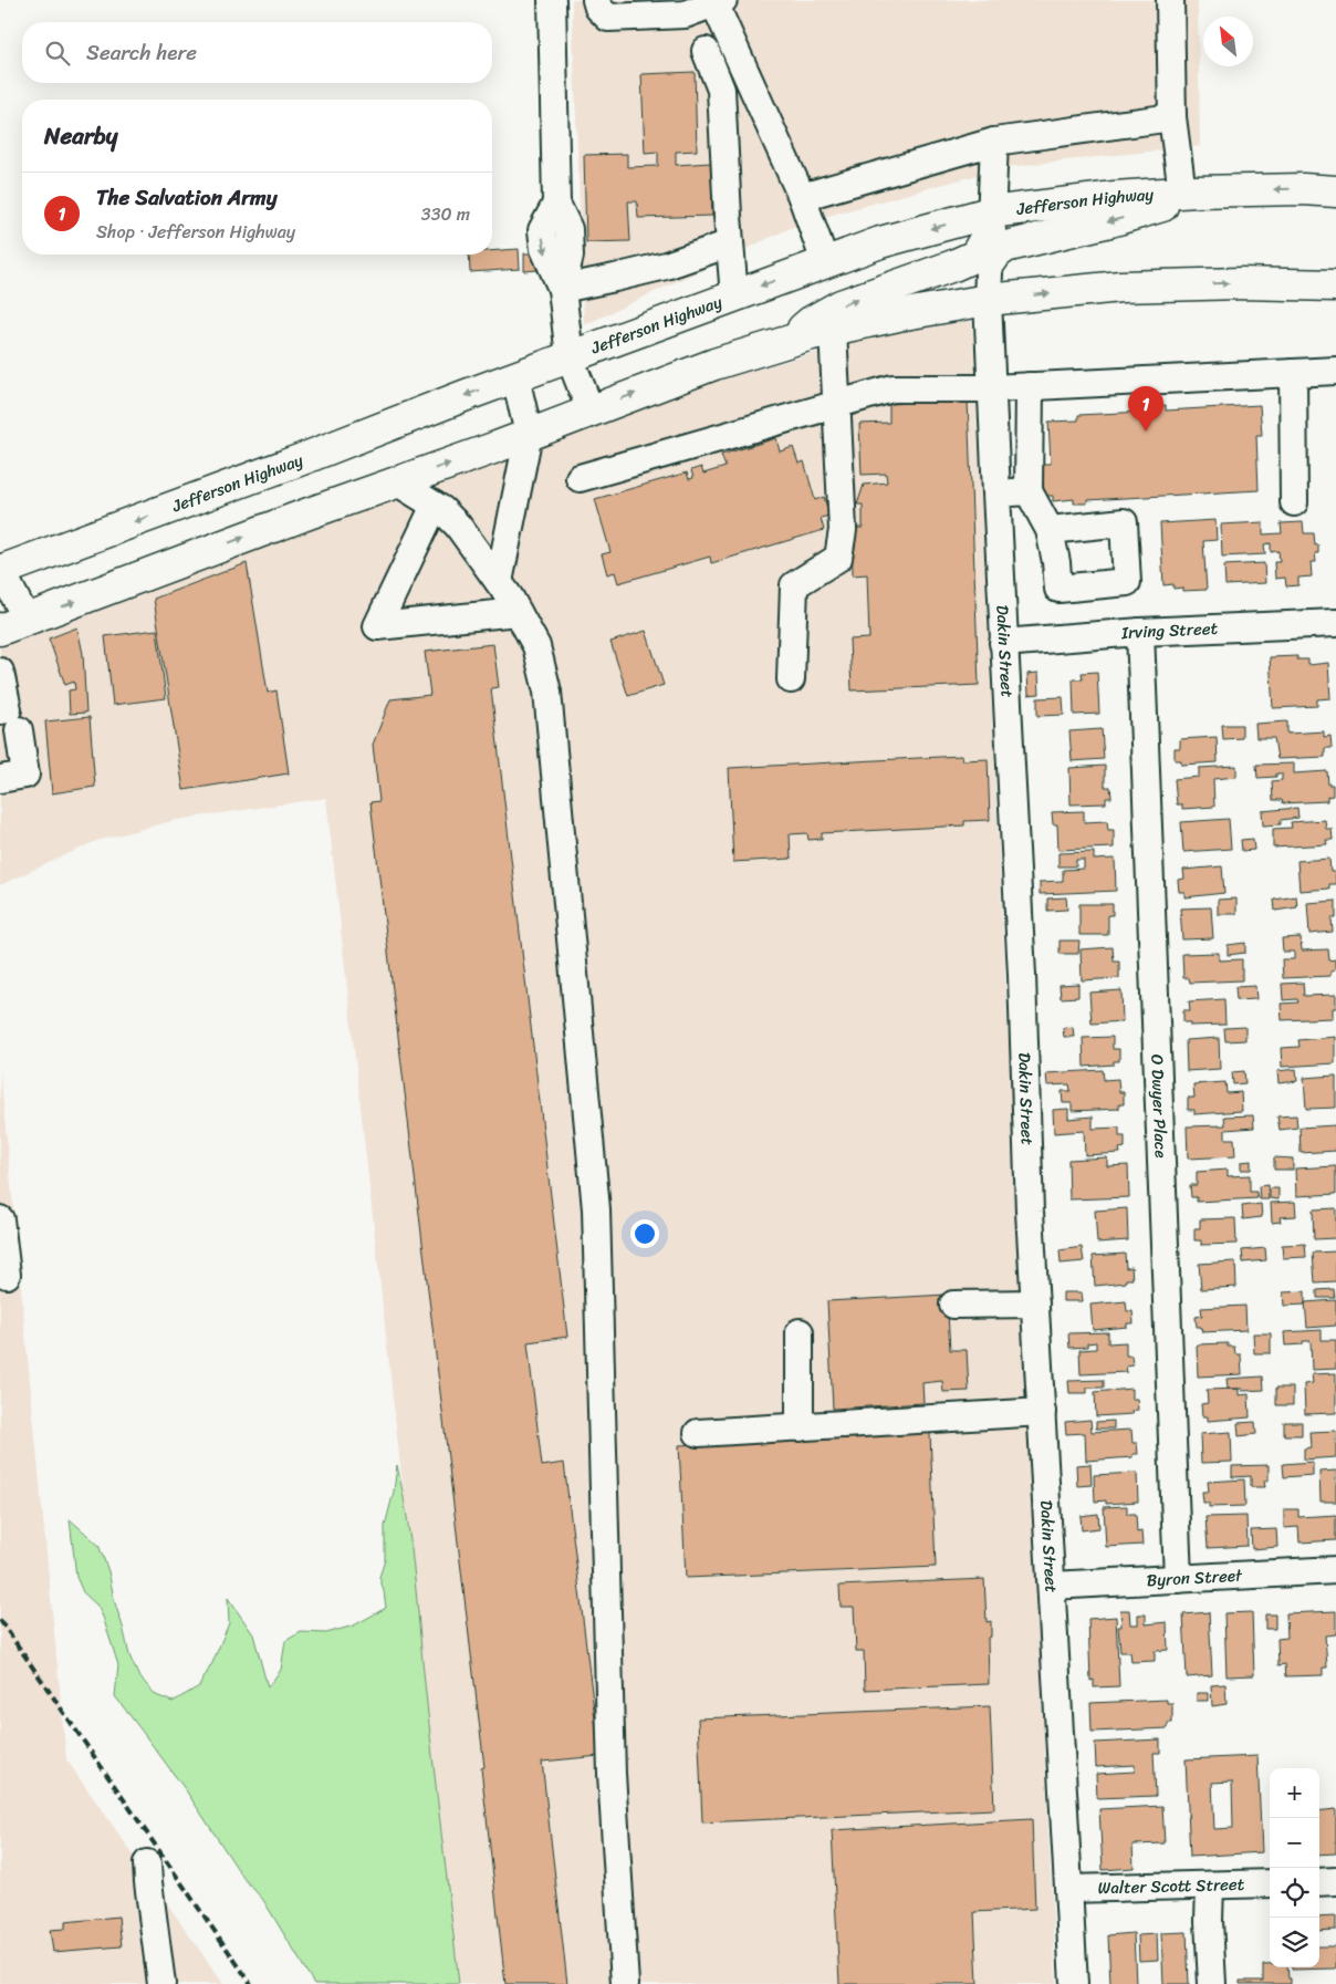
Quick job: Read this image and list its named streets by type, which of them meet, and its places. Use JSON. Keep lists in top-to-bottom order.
{
  "streets": {
    "main road": ["Jefferson Highway"],
    "street": [
      "Irving Street",
      "Dakin Street",
      "O Dwyer Place",
      "Byron Street",
      "Walter Scott Street"
    ]
  },
  "crossings": [
    ["Jefferson Highway", "Dakin Street"],
    ["Irving Street", "Dakin Street"],
    ["Irving Street", "O Dwyer Place"],
    ["Dakin Street", "Byron Street"],
    ["Dakin Street", "Walter Scott Street"],
    ["O Dwyer Place", "Byron Street"]
  ],
  "north": "top left",
  "page": {
    "search": "Search here",
    "heading": "Nearby",
    "list": [
      {
        "mark": "1",
        "name": "The Salvation Army",
        "note": "Shop · Jefferson Highway",
        "value": "330 m"
      }
    ],
    "pins": "1",
    "map_buttons": ["+", "−"]
  }
}
